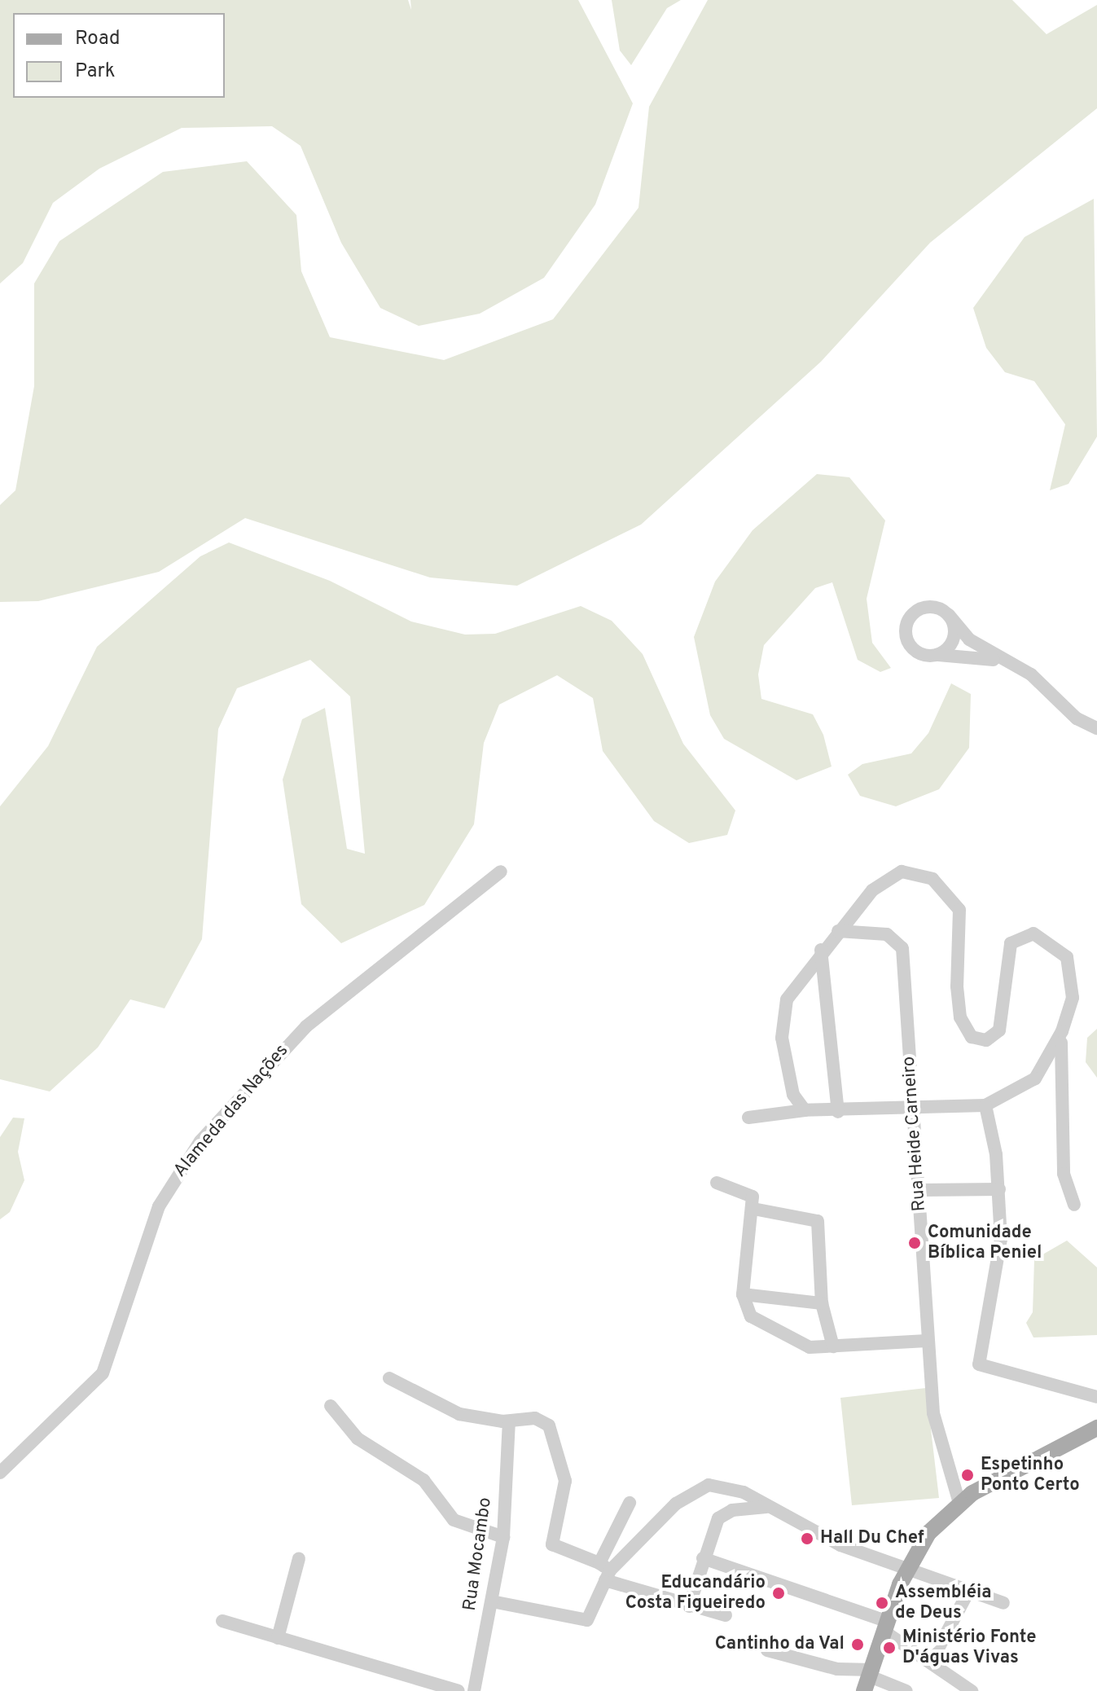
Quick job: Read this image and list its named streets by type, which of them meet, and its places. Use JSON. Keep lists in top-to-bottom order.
{
  "streets": {
    "street": ["Alameda das Nações", "Rua Heide Carneiro", "Rua Mocambo"]
  },
  "places": [
    "Comunidade Bíblica Peniel",
    "Espetinho Ponto Certo",
    "Hall Du Chef",
    "Educandário Costa Figueiredo",
    "Assembléia de Deus",
    "Cantinho da Val",
    "Ministério Fonte D'águas Vivas"
  ],
  "legend": ["Road", "Park"]
}
